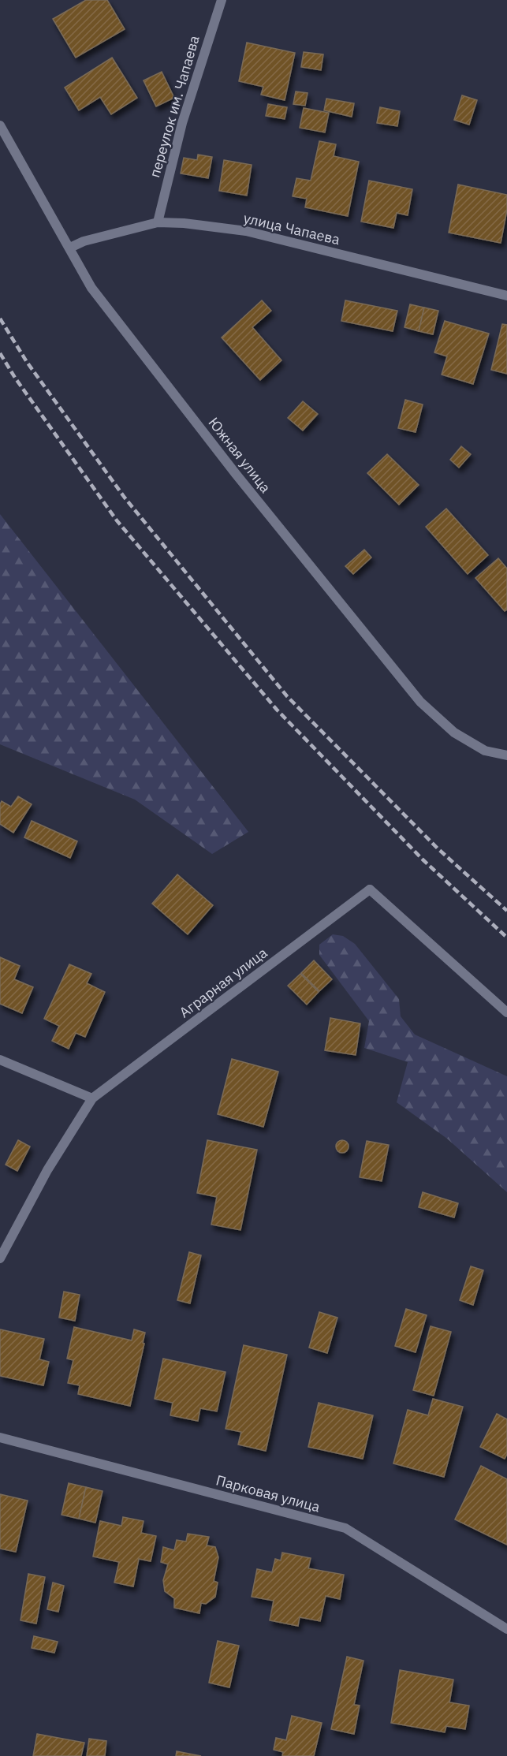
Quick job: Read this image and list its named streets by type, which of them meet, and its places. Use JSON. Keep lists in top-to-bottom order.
{
  "streets": {
    "street": [
      "переулок им. Чапаева",
      "улица Чапаева",
      "Южная улица",
      "Аграрная улица",
      "Парковая улица"
    ]
  },
  "crossings": [
    ["переулок им. Чапаева", "улица Чапаева"],
    ["улица Чапаева", "Южная улица"]
  ]
}
